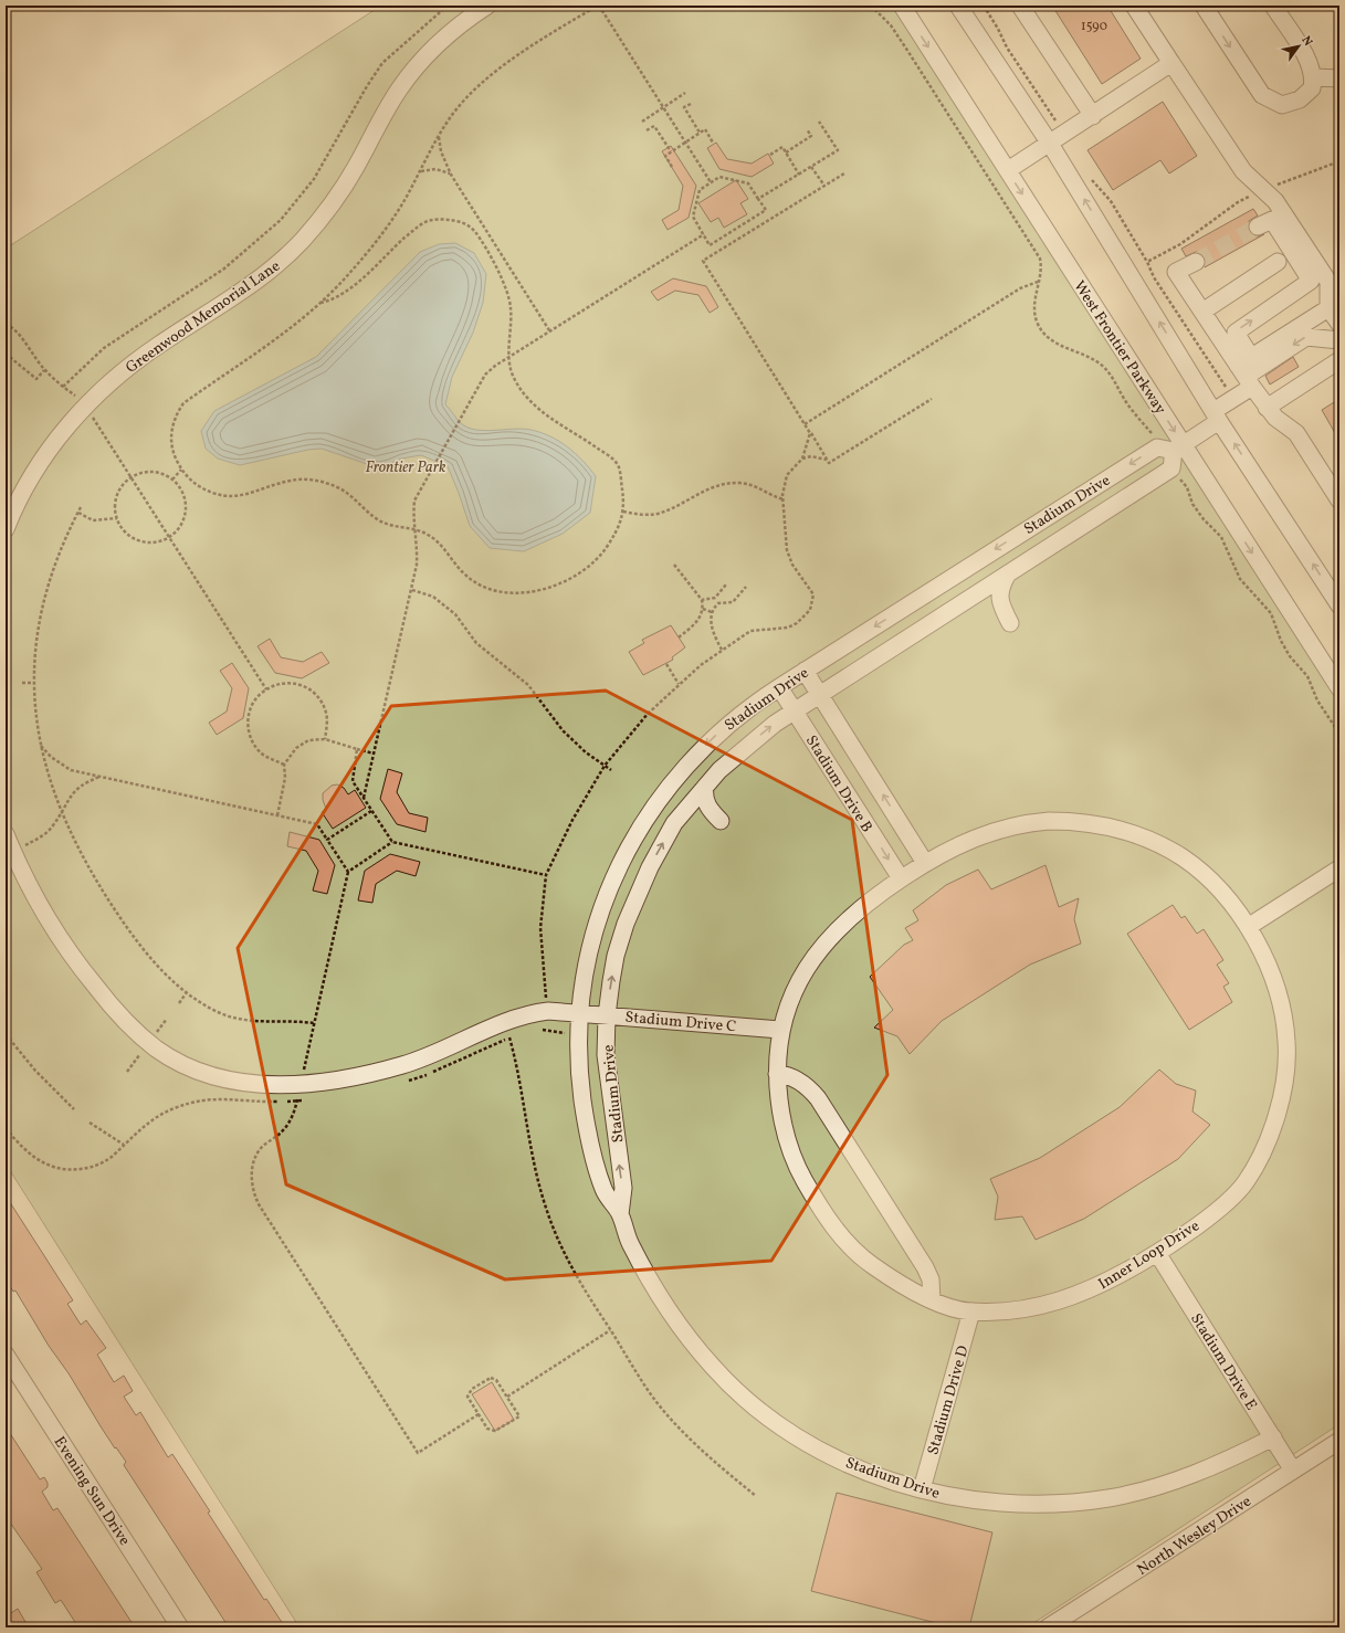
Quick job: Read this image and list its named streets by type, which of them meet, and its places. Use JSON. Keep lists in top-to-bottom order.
{
  "streets": {
    "street": [
      "Greenwood Memorial Lane",
      "West Frontier Parkway",
      "Stadium Drive",
      "Stadium Drive B",
      "Stadium Drive C",
      "Inner Loop Drive",
      "Stadium Drive E",
      "Stadium Drive D",
      "Evening Sun Drive",
      "North Wesley Drive"
    ]
  },
  "crossings": [
    ["Stadium Drive", "Stadium Drive B"],
    ["Stadium Drive", "Stadium Drive C"],
    ["Stadium Drive", "Stadium Drive E"],
    ["Stadium Drive", "Stadium Drive D"],
    ["Stadium Drive B", "Inner Loop Drive"],
    ["Stadium Drive C", "Inner Loop Drive"],
    ["Inner Loop Drive", "Stadium Drive E"],
    ["Inner Loop Drive", "Stadium Drive D"],
    ["Stadium Drive E", "North Wesley Drive"]
  ],
  "parks": ["Frontier Park"],
  "house_numbers": ["1590"],
  "north": "top right"
}
